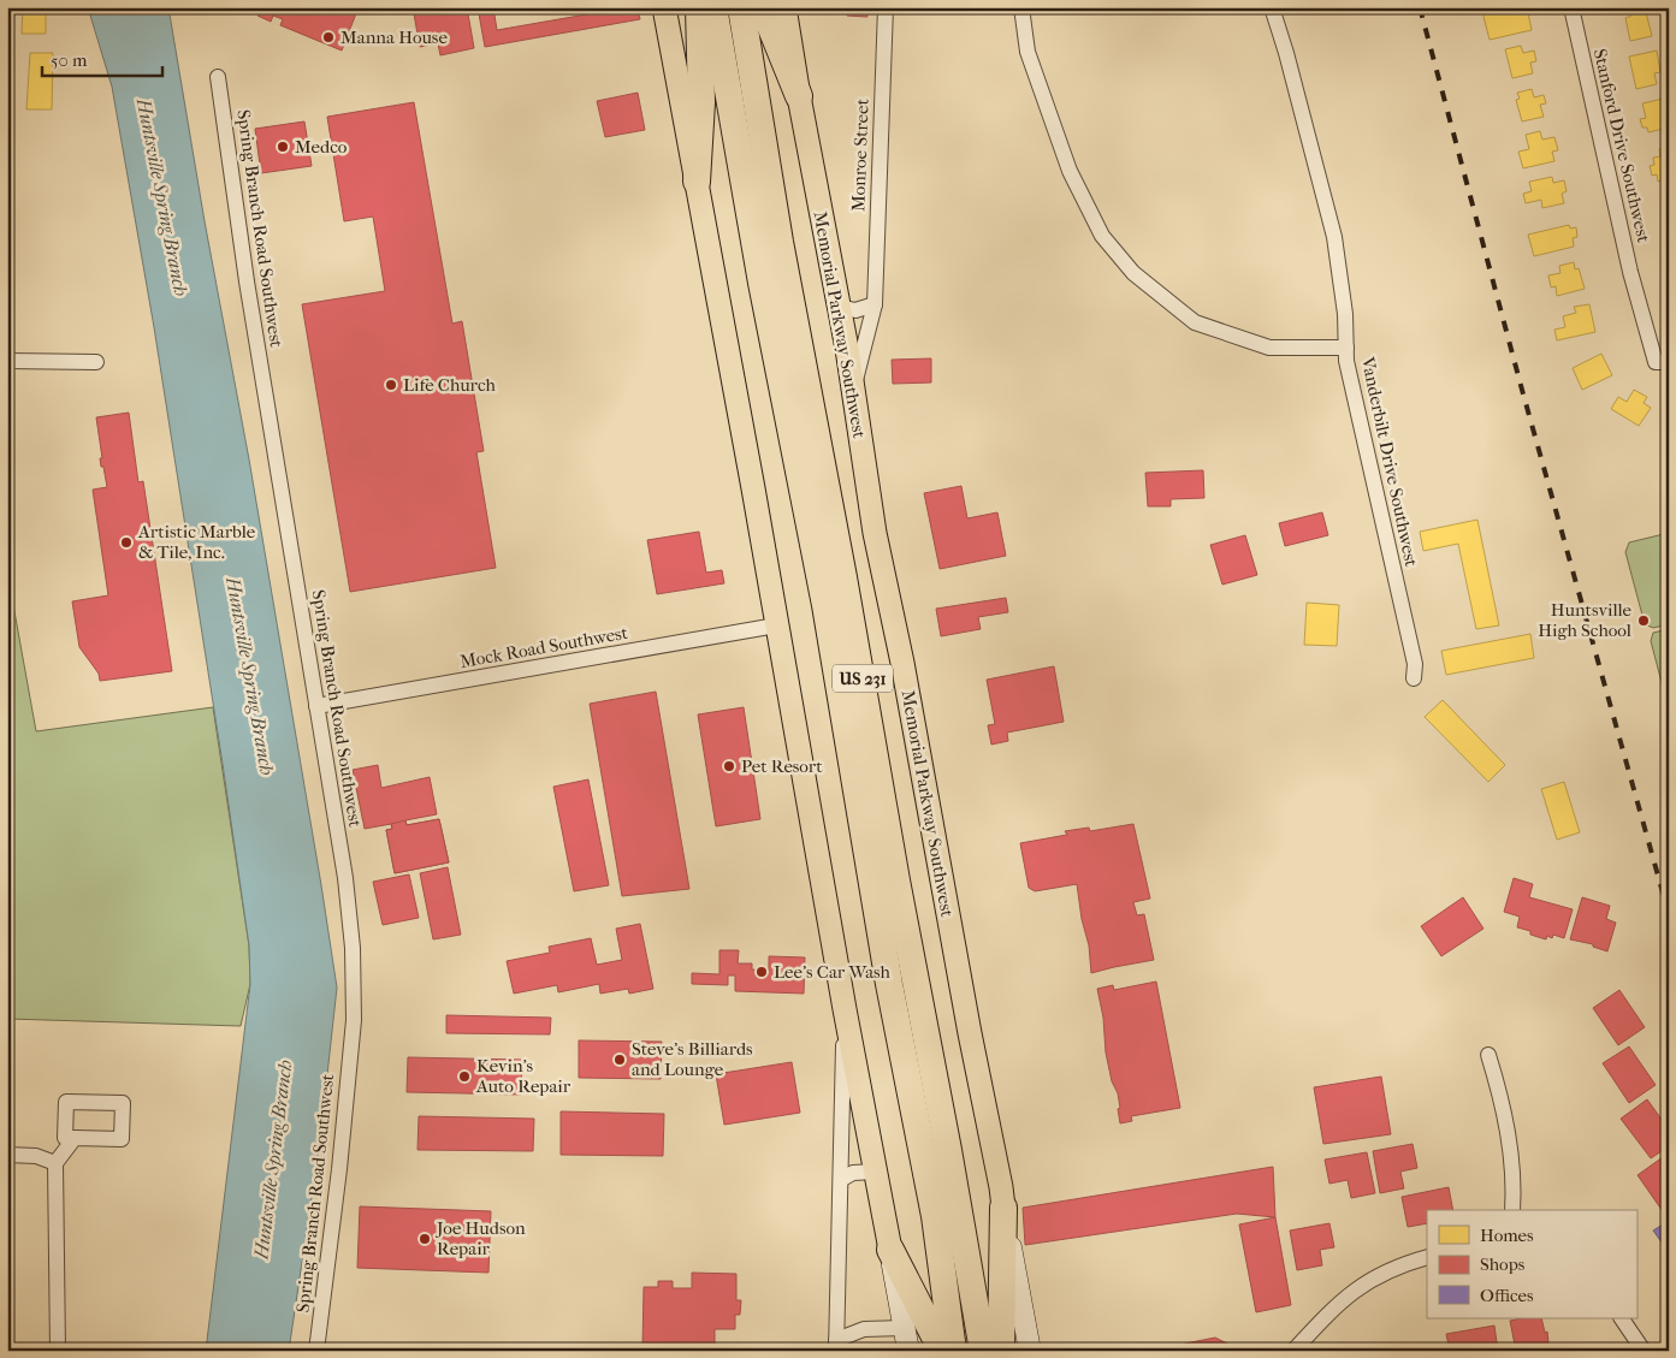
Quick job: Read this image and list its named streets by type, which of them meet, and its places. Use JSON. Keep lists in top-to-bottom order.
{
  "streets": {
    "highway": ["US 231"],
    "main road": ["Memorial Parkway Southwest"],
    "street": [
      "Stanford Drive Southwest",
      "Monroe Street",
      "Spring Branch Road Southwest",
      "Vanderbilt Drive Southwest",
      "Mock Road Southwest"
    ]
  },
  "crossings": [
    ["Monroe Street", "Memorial Parkway Southwest"],
    ["Spring Branch Road Southwest", "Mock Road Southwest"]
  ],
  "water": ["Huntsville Spring Branch"],
  "places": [
    "Manna House",
    "Medco",
    "Life Church",
    "Artistic Marble & Tile, Inc.",
    "Huntsville High School",
    "Pet Resort",
    "Lee's Car Wash",
    "Steve's Billiards and Lounge",
    "Kevin's Auto Repair",
    "Joe Hudson Repair"
  ],
  "legend": ["Homes", "Shops", "Offices"],
  "scale_bar": "50 m"
}
